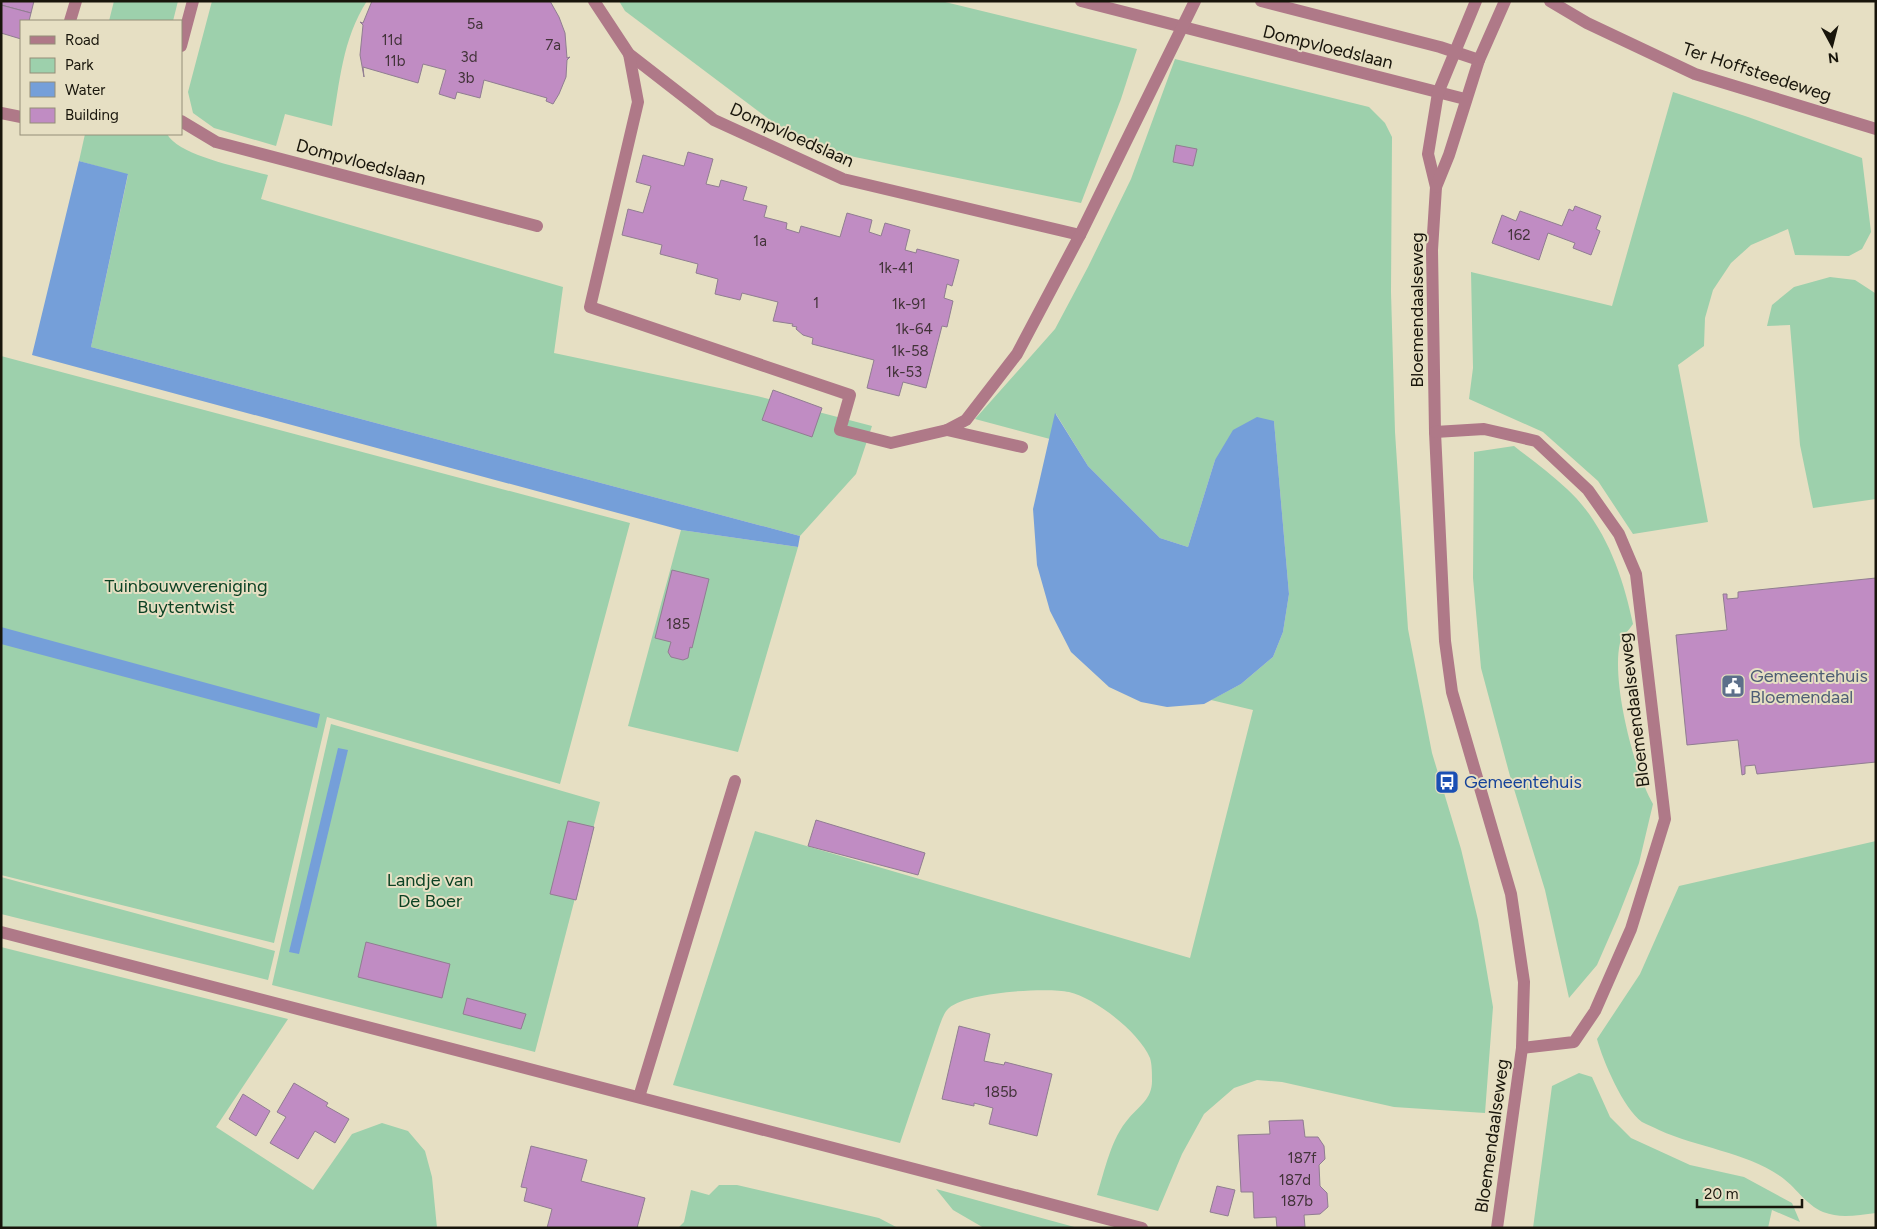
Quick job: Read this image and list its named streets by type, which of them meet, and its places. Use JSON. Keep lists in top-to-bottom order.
{
  "streets": {
    "street": ["Dompvloedslaan", "Ter Hoffsteedeweg", "Bloemendaalseweg"]
  },
  "crossings": [
    ["Dompvloedslaan", "Bloemendaalseweg"]
  ],
  "parks": ["Tuinbouwvereniging Buytentwist", "Landje van De Boer"],
  "places": {
    "public building": ["Gemeentehuis Bloemendaal"],
    "bus stop": ["Gemeentehuis"]
  },
  "house_numbers": [
    "5a",
    "11d",
    "7a",
    "3d",
    "11b",
    "3b",
    "162",
    "1a",
    "1k-41",
    "1",
    "1k-91",
    "1k-64",
    "1k-58",
    "1k-53",
    "185",
    "185b",
    "187f",
    "187d",
    "187b"
  ],
  "legend": [
    "Road",
    "Park",
    "Water",
    "Building"
  ],
  "scale_bar": "20 m",
  "north": "bottom"
}
